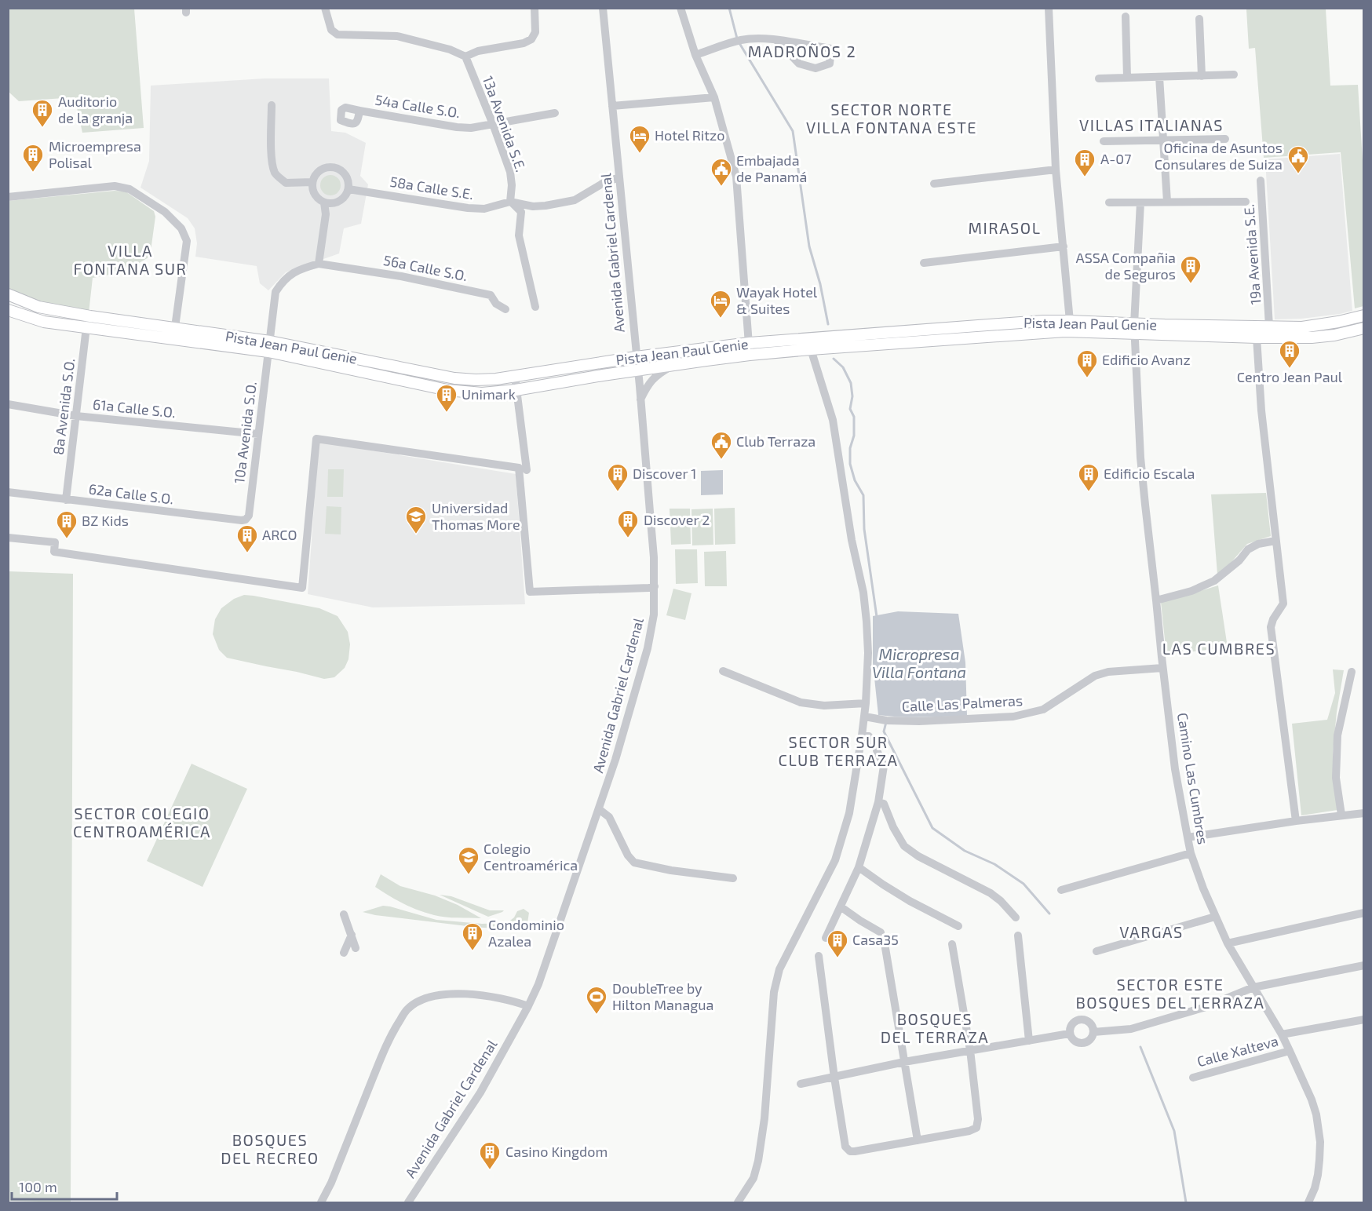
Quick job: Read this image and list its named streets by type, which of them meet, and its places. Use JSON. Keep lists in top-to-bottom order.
{
  "streets": {
    "main road": ["Pista Jean Paul Genie"],
    "street": [
      "54a Calle S.O.",
      "13a Avenida S.E.",
      "58a Calle S.E.",
      "Avenida Gabriel Cardenal",
      "19a Avenida S.E.",
      "56a Calle S.O.",
      "8a Avenida S.O.",
      "61a Calle S.O.",
      "10a Avenida S.O.",
      "62a Calle S.O.",
      "Calle Las Palmeras",
      "Camino Las Cumbres",
      "Calle Xalteva"
    ]
  },
  "crossings": [
    ["54a Calle S.O.", "13a Avenida S.E."],
    ["13a Avenida S.E.", "58a Calle S.E."],
    ["Avenida Gabriel Cardenal", "Pista Jean Paul Genie"],
    ["56a Calle S.O.", "10a Avenida S.O."],
    ["Pista Jean Paul Genie", "8a Avenida S.O."],
    ["Pista Jean Paul Genie", "10a Avenida S.O."],
    ["Pista Jean Paul Genie", "Camino Las Cumbres"],
    ["8a Avenida S.O.", "61a Calle S.O."],
    ["8a Avenida S.O.", "62a Calle S.O."],
    ["61a Calle S.O.", "10a Avenida S.O."],
    ["10a Avenida S.O.", "62a Calle S.O."],
    ["Calle Las Palmeras", "Camino Las Cumbres"],
    ["Camino Las Cumbres", "Calle Xalteva"]
  ],
  "districts": [
    "MADROÑOS 2",
    "SECTOR NORTE VILLA FONTANA ESTE",
    "VILLAS ITALIANAS",
    "MIRASOL",
    "VILLA FONTANA SUR",
    "LAS CUMBRES",
    "SECTOR SUR CLUB TERRAZA",
    "SECTOR COLEGIO CENTROAMÉRICA",
    "VARGAS",
    "SECTOR ESTE BOSQUES DEL TERRAZA",
    "BOSQUES DEL TERRAZA",
    "BOSQUES DEL RECREO"
  ],
  "water": ["Micropresa Villa Fontana"],
  "places": {
    "building": [
      "Auditorio de la granja",
      "Microempresa Polisal",
      "A-07",
      "ASSA Compañia de Seguros",
      "Centro Jean Paul",
      "Edificio Avanz",
      "Unimark",
      "Discover 1",
      "Edificio Escala",
      "Discover 2",
      "BZ Kids",
      "ARCO",
      "Condominio Azalea",
      "Casa35",
      "Casino Kingdom"
    ],
    "hotel": ["Hotel Ritzo", "Wayak Hotel & Suites"],
    "public building": ["Oficina de Asuntos Consulares de Suiza", "Embajada de Panamá", "Club Terraza"],
    "school or university": ["Universidad Thomas More", "Colegio Centroamérica"],
    "sports": ["DoubleTree by Hilton Managua"]
  },
  "scale_bar": "100 m"
}
